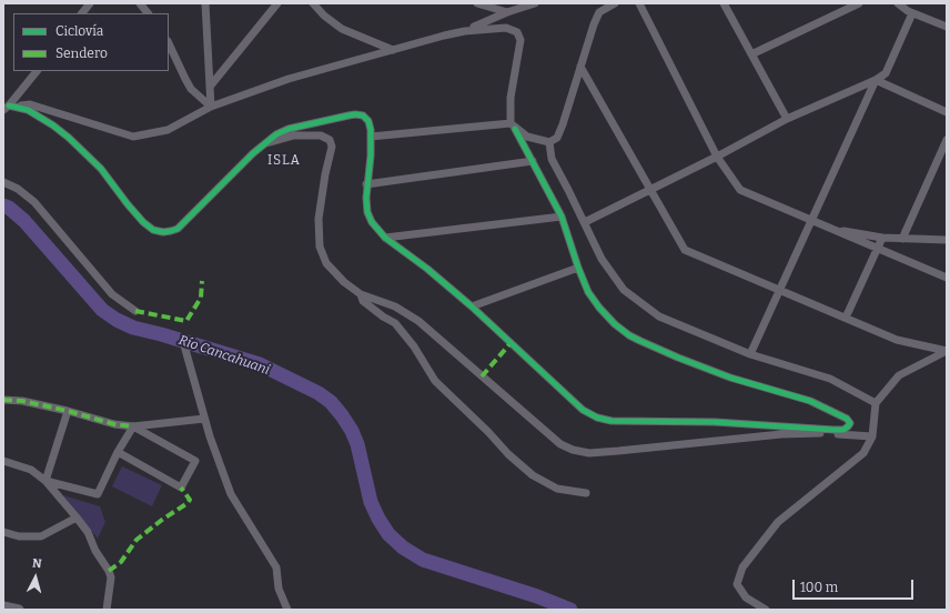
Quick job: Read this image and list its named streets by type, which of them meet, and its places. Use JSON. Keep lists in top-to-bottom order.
{
  "districts": ["ISLA"],
  "water": ["Río Cancahuani"],
  "legend": ["Ciclovía", "Sendero"],
  "scale_bar": "100 m",
  "north": "top"
}
